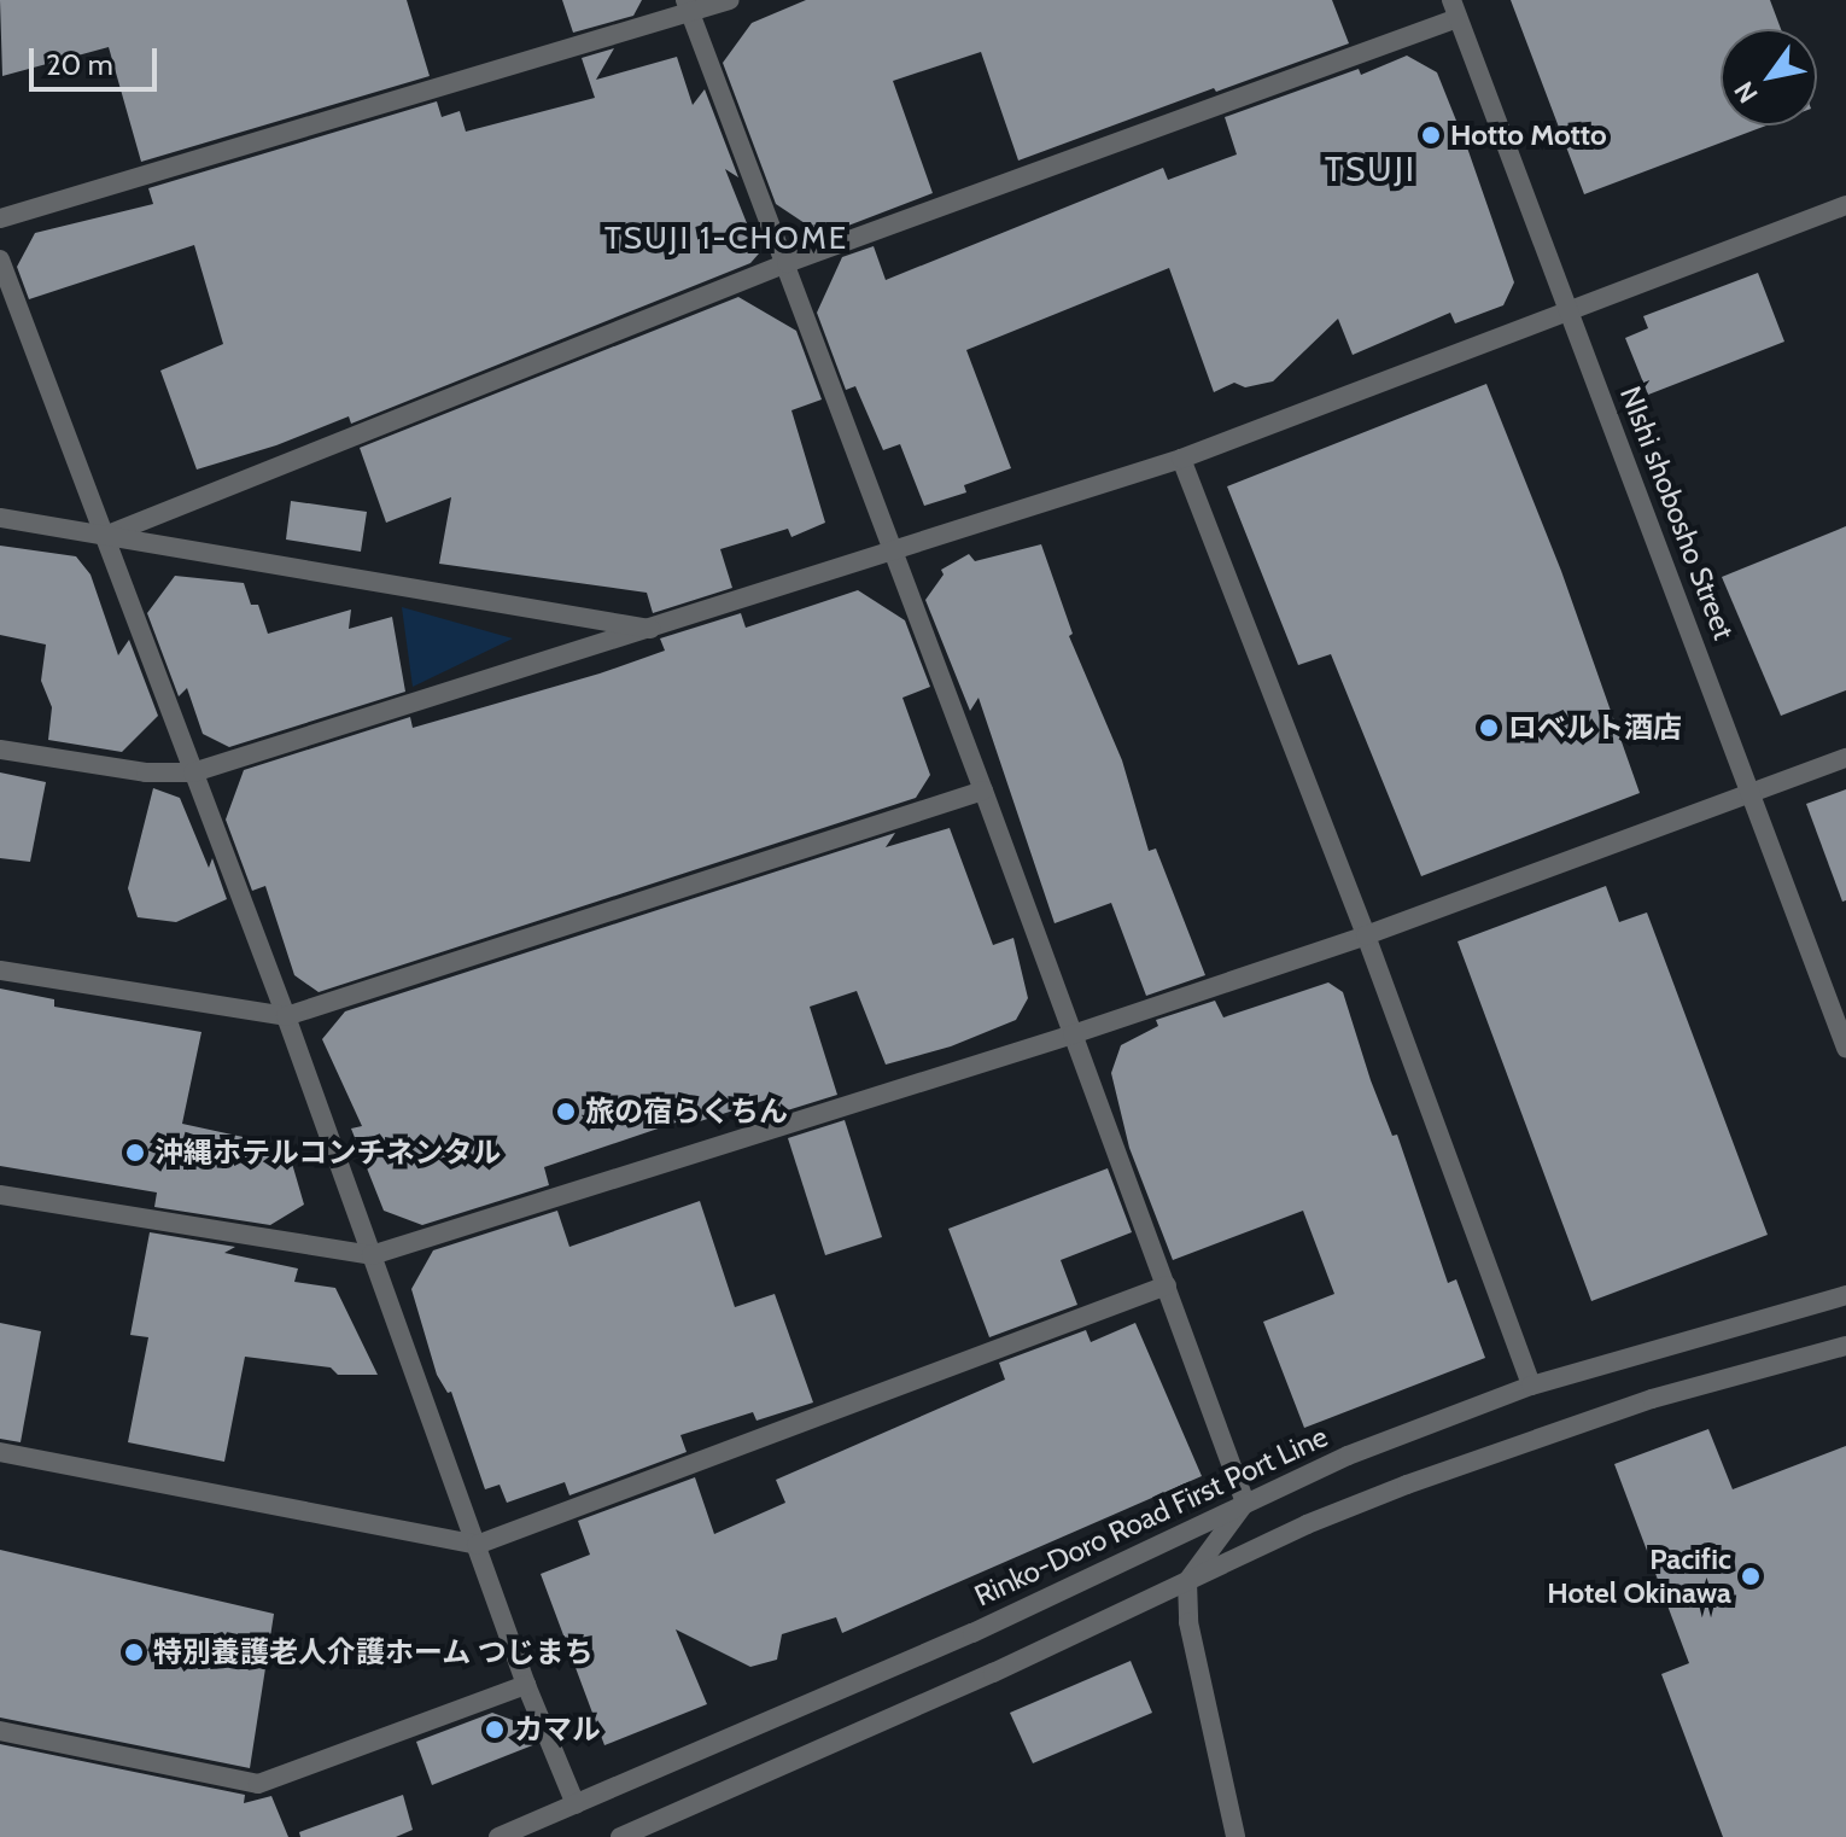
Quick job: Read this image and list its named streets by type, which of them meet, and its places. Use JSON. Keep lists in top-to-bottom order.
{
  "streets": {
    "street": ["NIshi shobosho Street", "Rinko-Doro Road First Port Line"]
  },
  "districts": ["TSUJI", "TSUJI 1-CHOME"],
  "places": [
    "Hotto Motto",
    "ロベルト酒店",
    "旅の宿らくちん",
    "沖縄ホテルコンチネンタル",
    "Pacific Hotel Okinawa",
    "特別養護老人介護ホーム つじまち",
    "カマル"
  ],
  "scale_bar": "20 m",
  "north": "bottom left"
}
